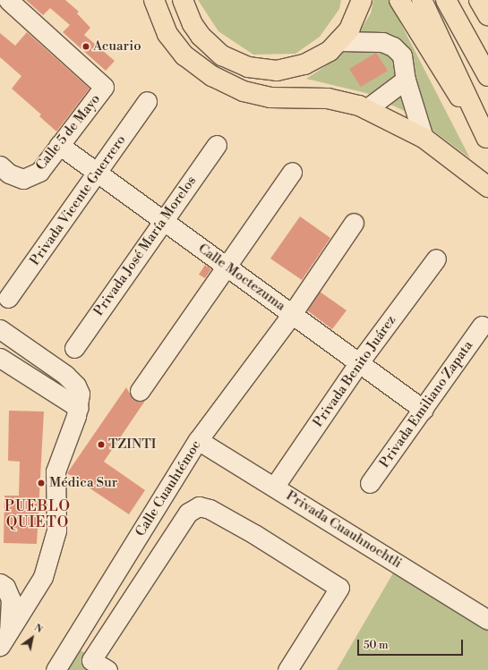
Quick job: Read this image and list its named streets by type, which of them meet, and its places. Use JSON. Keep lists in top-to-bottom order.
{
  "streets": {
    "street": [
      "Calle 5 de Mayo",
      "Privada Vicente Guerrero",
      "Privada José María Morelos",
      "Calle Moctezuma",
      "Privada Benito Juárez",
      "Privada Emiliano Zapata",
      "Calle Cuauhtémoc",
      "Privada Cuauhnochtli"
    ]
  },
  "crossings": [
    ["Calle 5 de Mayo", "Calle Moctezuma"],
    ["Privada Vicente Guerrero", "Calle Moctezuma"],
    ["Privada José María Morelos", "Calle Moctezuma"],
    ["Calle Moctezuma", "Privada Benito Juárez"],
    ["Calle Moctezuma", "Privada Emiliano Zapata"],
    ["Calle Moctezuma", "Calle Cuauhtémoc"],
    ["Privada Benito Juárez", "Privada Cuauhnochtli"],
    ["Calle Cuauhtémoc", "Privada Cuauhnochtli"]
  ],
  "districts": ["PUEBLO QUIETO"],
  "places": ["Acuario", "TZINTI", "Médica Sur"],
  "scale_bar": "50 m",
  "north": "top right"
}
